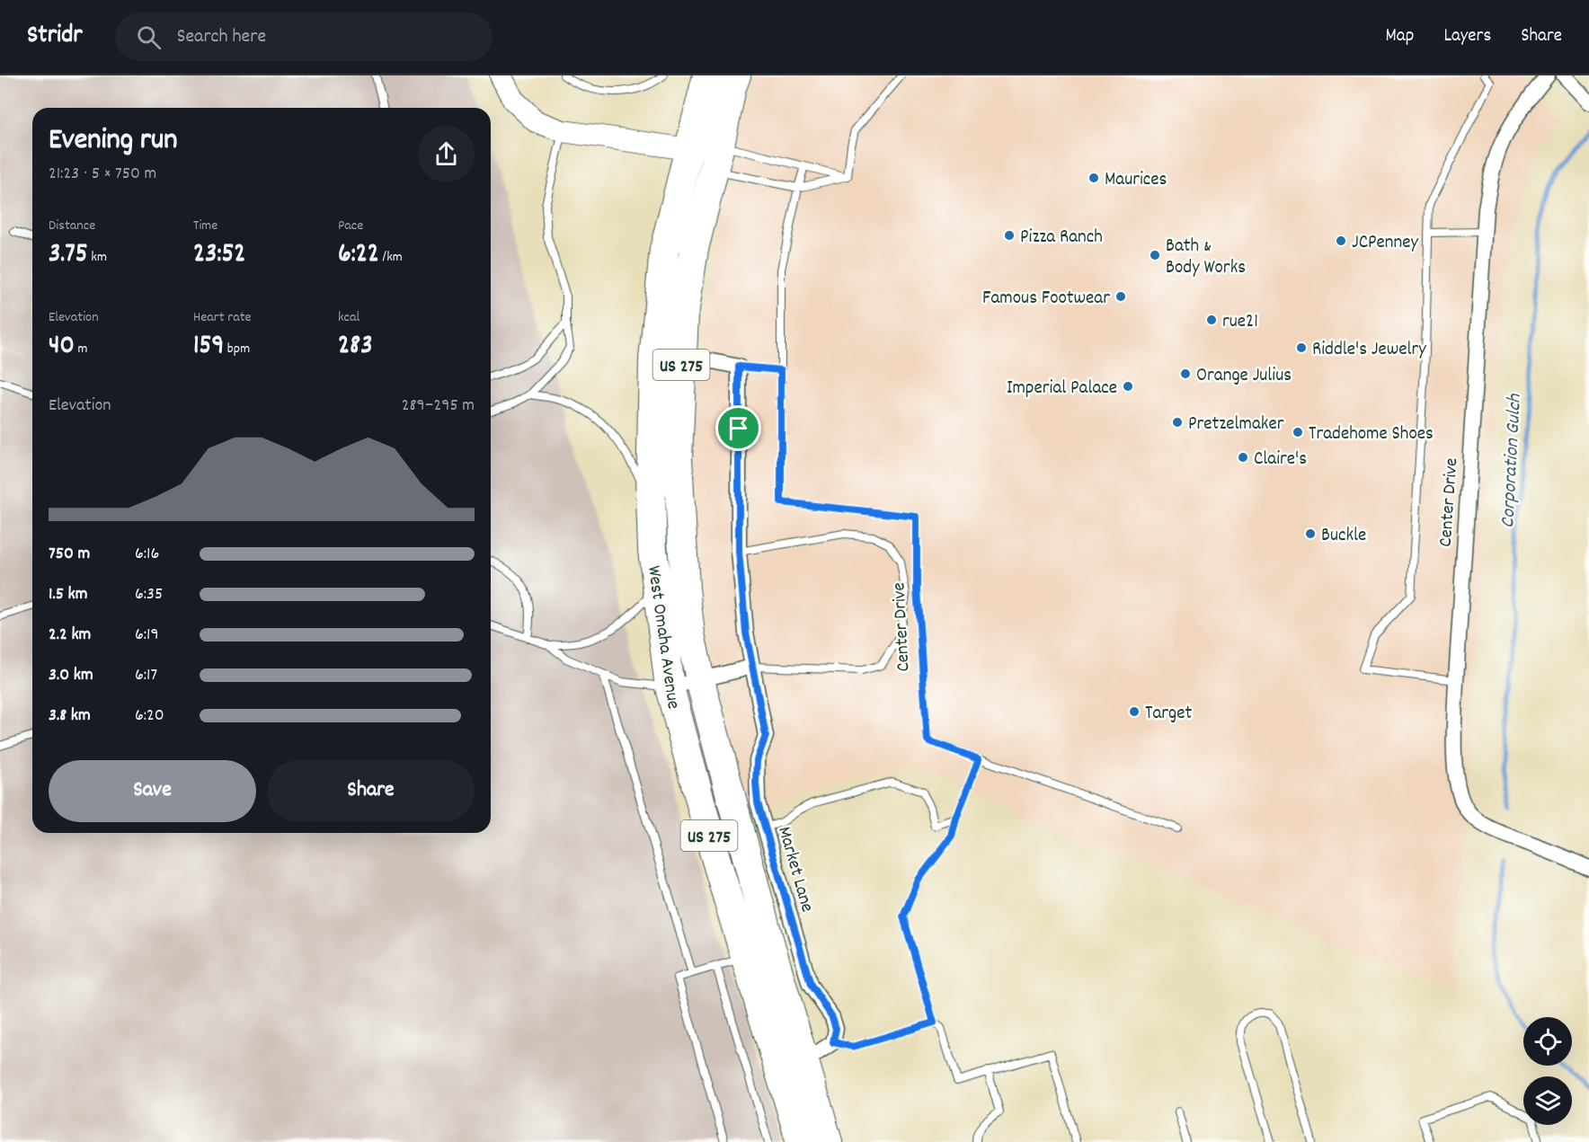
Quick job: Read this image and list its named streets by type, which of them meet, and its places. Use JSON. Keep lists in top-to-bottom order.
{
  "streets": {
    "highway": ["US 275", "West Omaha Avenue"],
    "street": ["Center Drive", "Market Lane"]
  },
  "crossings": [
    ["US 275", "West Omaha Avenue"]
  ],
  "water": ["Corporation Gulch"],
  "places": [
    "Maurices",
    "Pizza Ranch",
    "JCPenney",
    "Bath & Body Works",
    "Famous Footwear",
    "rue21",
    "Riddle's Jewelry",
    "Orange Julius",
    "Imperial Palace",
    "Pretzelmaker",
    "Tradehome Shoes",
    "Claire's",
    "Buckle",
    "Target"
  ],
  "page": {
    "header": "Stridr",
    "search": "Search here",
    "nav": ["Map", "Layers", "Share"],
    "heading": ["Evening run", "21:23 · 5 × 750 m"],
    "stats": [
      ["Distance", "3.75 km"],
      ["Time", "23:52"],
      ["Pace", "6:22 /km"],
      ["Elevation", "40 m"],
      ["Heart rate", "159 bpm"],
      ["kcal", "283"]
    ],
    "chart": ["Elevation", "289–295 m"],
    "list": [
      {
        "name": "750 m",
        "note": "6:16"
      },
      {
        "name": "1.5 km",
        "note": "6:35"
      },
      {
        "name": "2.2 km",
        "note": "6:19"
      },
      {
        "name": "3.0 km",
        "note": "6:17"
      },
      {
        "name": "3.8 km",
        "note": "6:20"
      }
    ],
    "buttons": ["Save", "Share"]
  }
}
